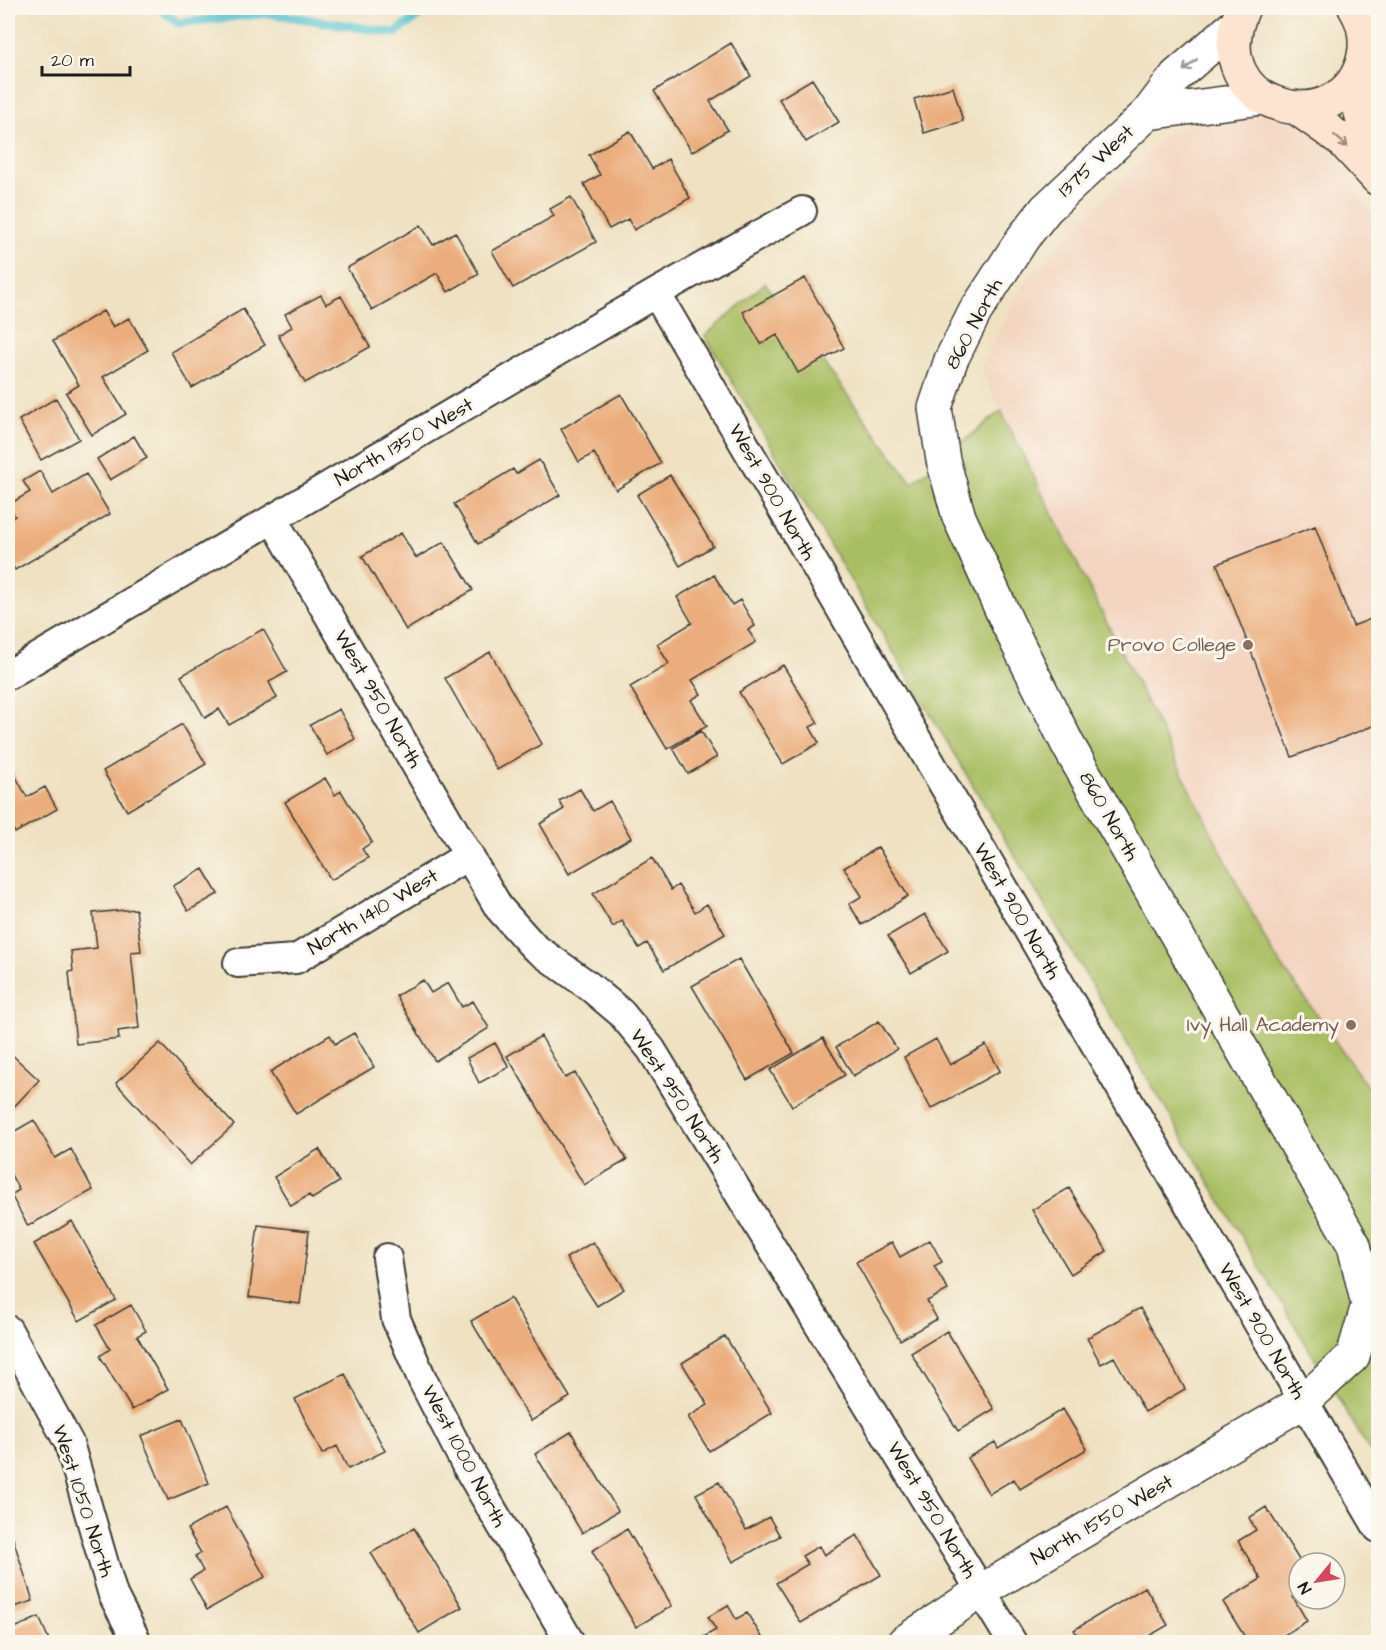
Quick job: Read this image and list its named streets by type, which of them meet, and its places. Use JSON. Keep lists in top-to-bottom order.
{
  "streets": {
    "street": [
      "1375 West",
      "860 North",
      "North 1350 West",
      "West 900 North",
      "West 950 North",
      "North 1410 West",
      "West 1000 North",
      "West 1050 North",
      "North 1550 West"
    ]
  },
  "crossings": [
    ["1375 West", "860 North"],
    ["860 North", "West 900 North"],
    ["860 North", "North 1550 West"],
    ["North 1350 West", "West 900 North"],
    ["North 1350 West", "West 950 North"],
    ["West 900 North", "North 1550 West"],
    ["West 950 North", "North 1410 West"],
    ["West 950 North", "North 1550 West"]
  ],
  "places": ["Provo College", "Ivy Hall Academy"],
  "scale_bar": "20 m",
  "north": "bottom left"
}
